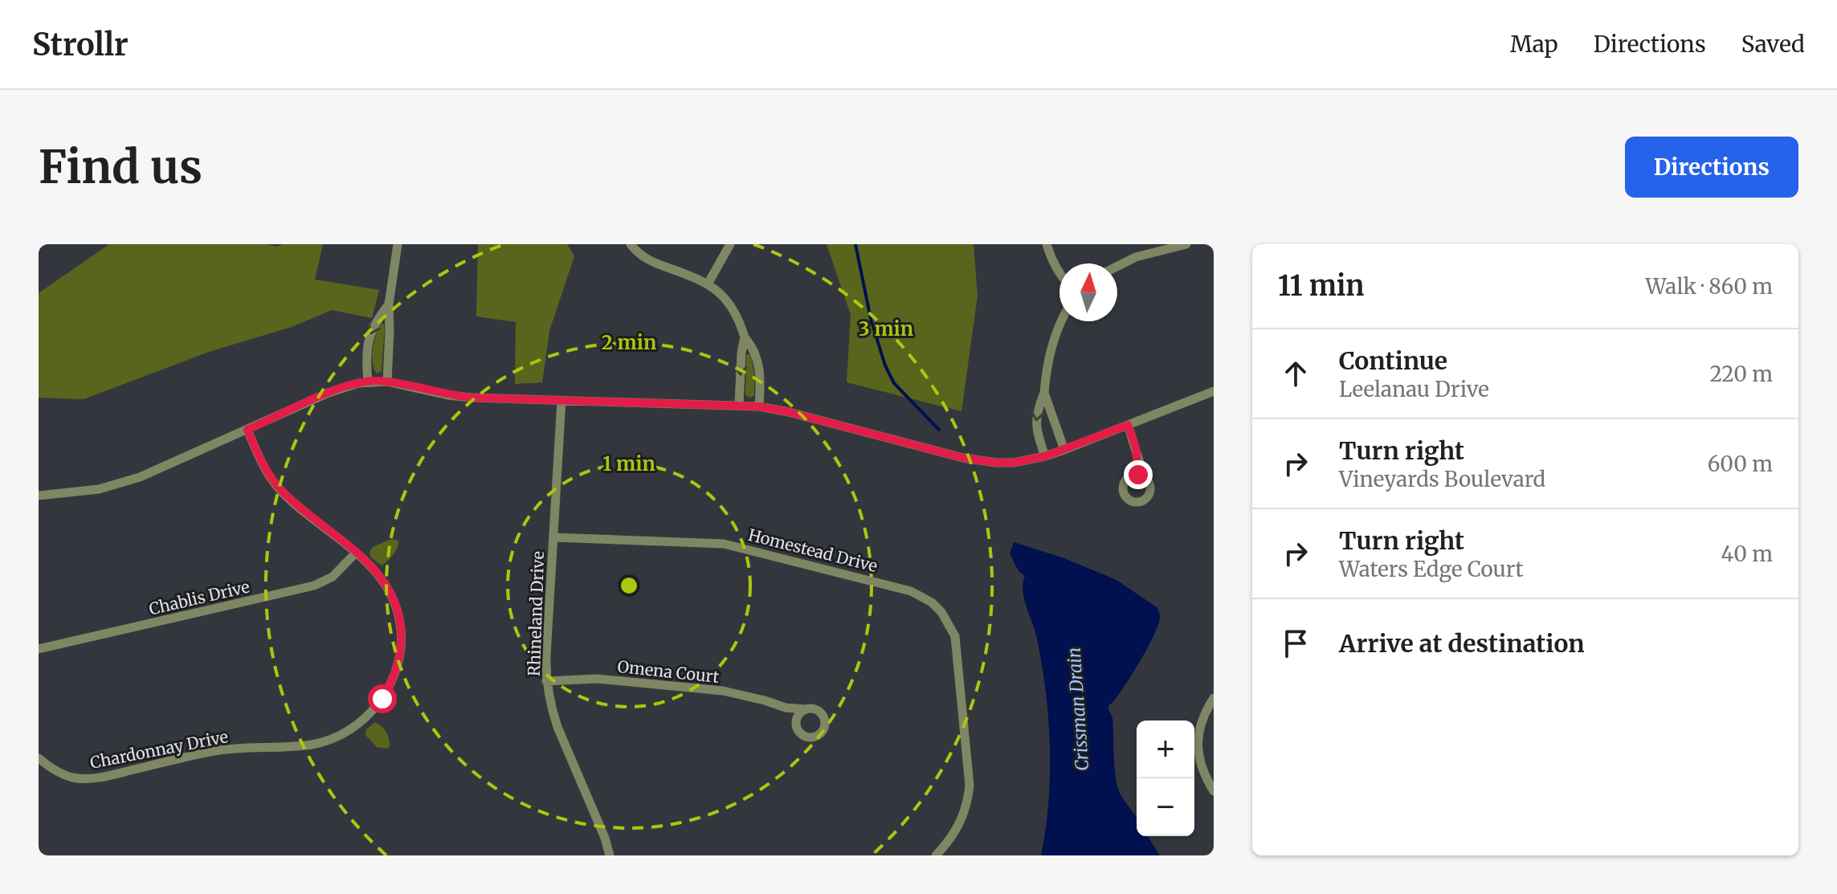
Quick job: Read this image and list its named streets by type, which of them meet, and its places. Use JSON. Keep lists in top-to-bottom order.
{
  "streets": {
    "street": [
      "Homestead Drive",
      "Chablis Drive",
      "Rhineland Drive",
      "Omena Court",
      "Chardonnay Drive"
    ]
  },
  "crossings": [
    ["Homestead Drive", "Rhineland Drive"],
    ["Chablis Drive", "Chardonnay Drive"],
    ["Rhineland Drive", "Omena Court"]
  ],
  "water": ["Crissman Drain"],
  "north": "top",
  "page": {
    "header": "Strollr",
    "nav": ["Map", "Directions", "Saved"],
    "buttons": "Directions",
    "title": "Find us",
    "heading": ["11 min", "Walk · 860 m"],
    "list": [
      ["Continue", "Leelanau Drive", "220 m"],
      ["Turn right", "Vineyards Boulevard", "600 m"],
      ["Turn right", "Waters Edge Court", "40 m"],
      "Arrive at destination"
    ],
    "map_buttons": ["+", "−"]
  },
  "rings": ["3 min", "2 min", "1 min"]
}
